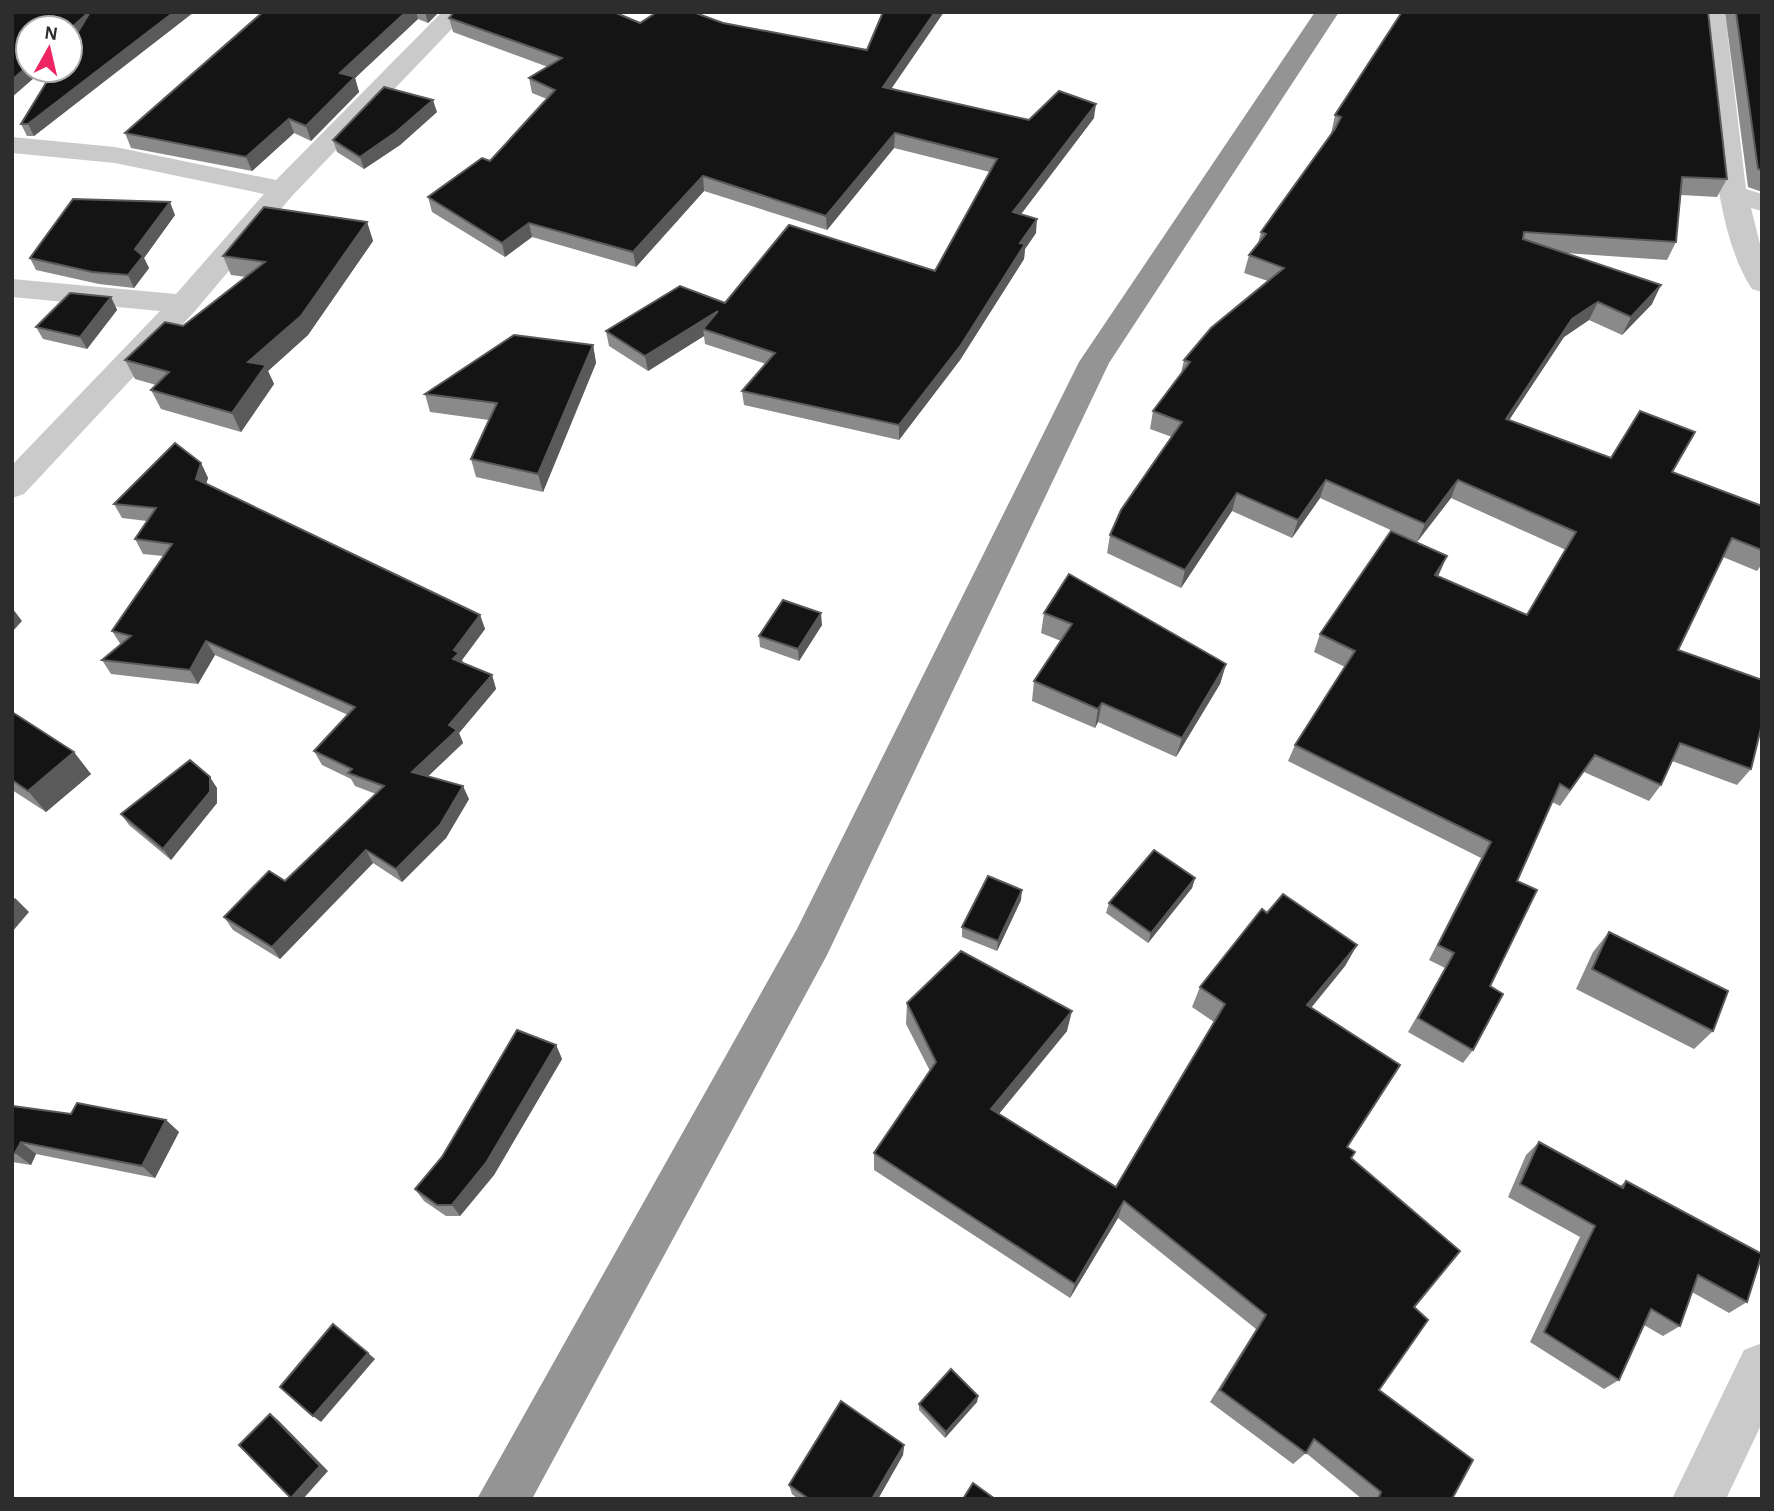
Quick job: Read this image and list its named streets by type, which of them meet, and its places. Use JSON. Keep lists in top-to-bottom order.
{
  "north": "top"
}
